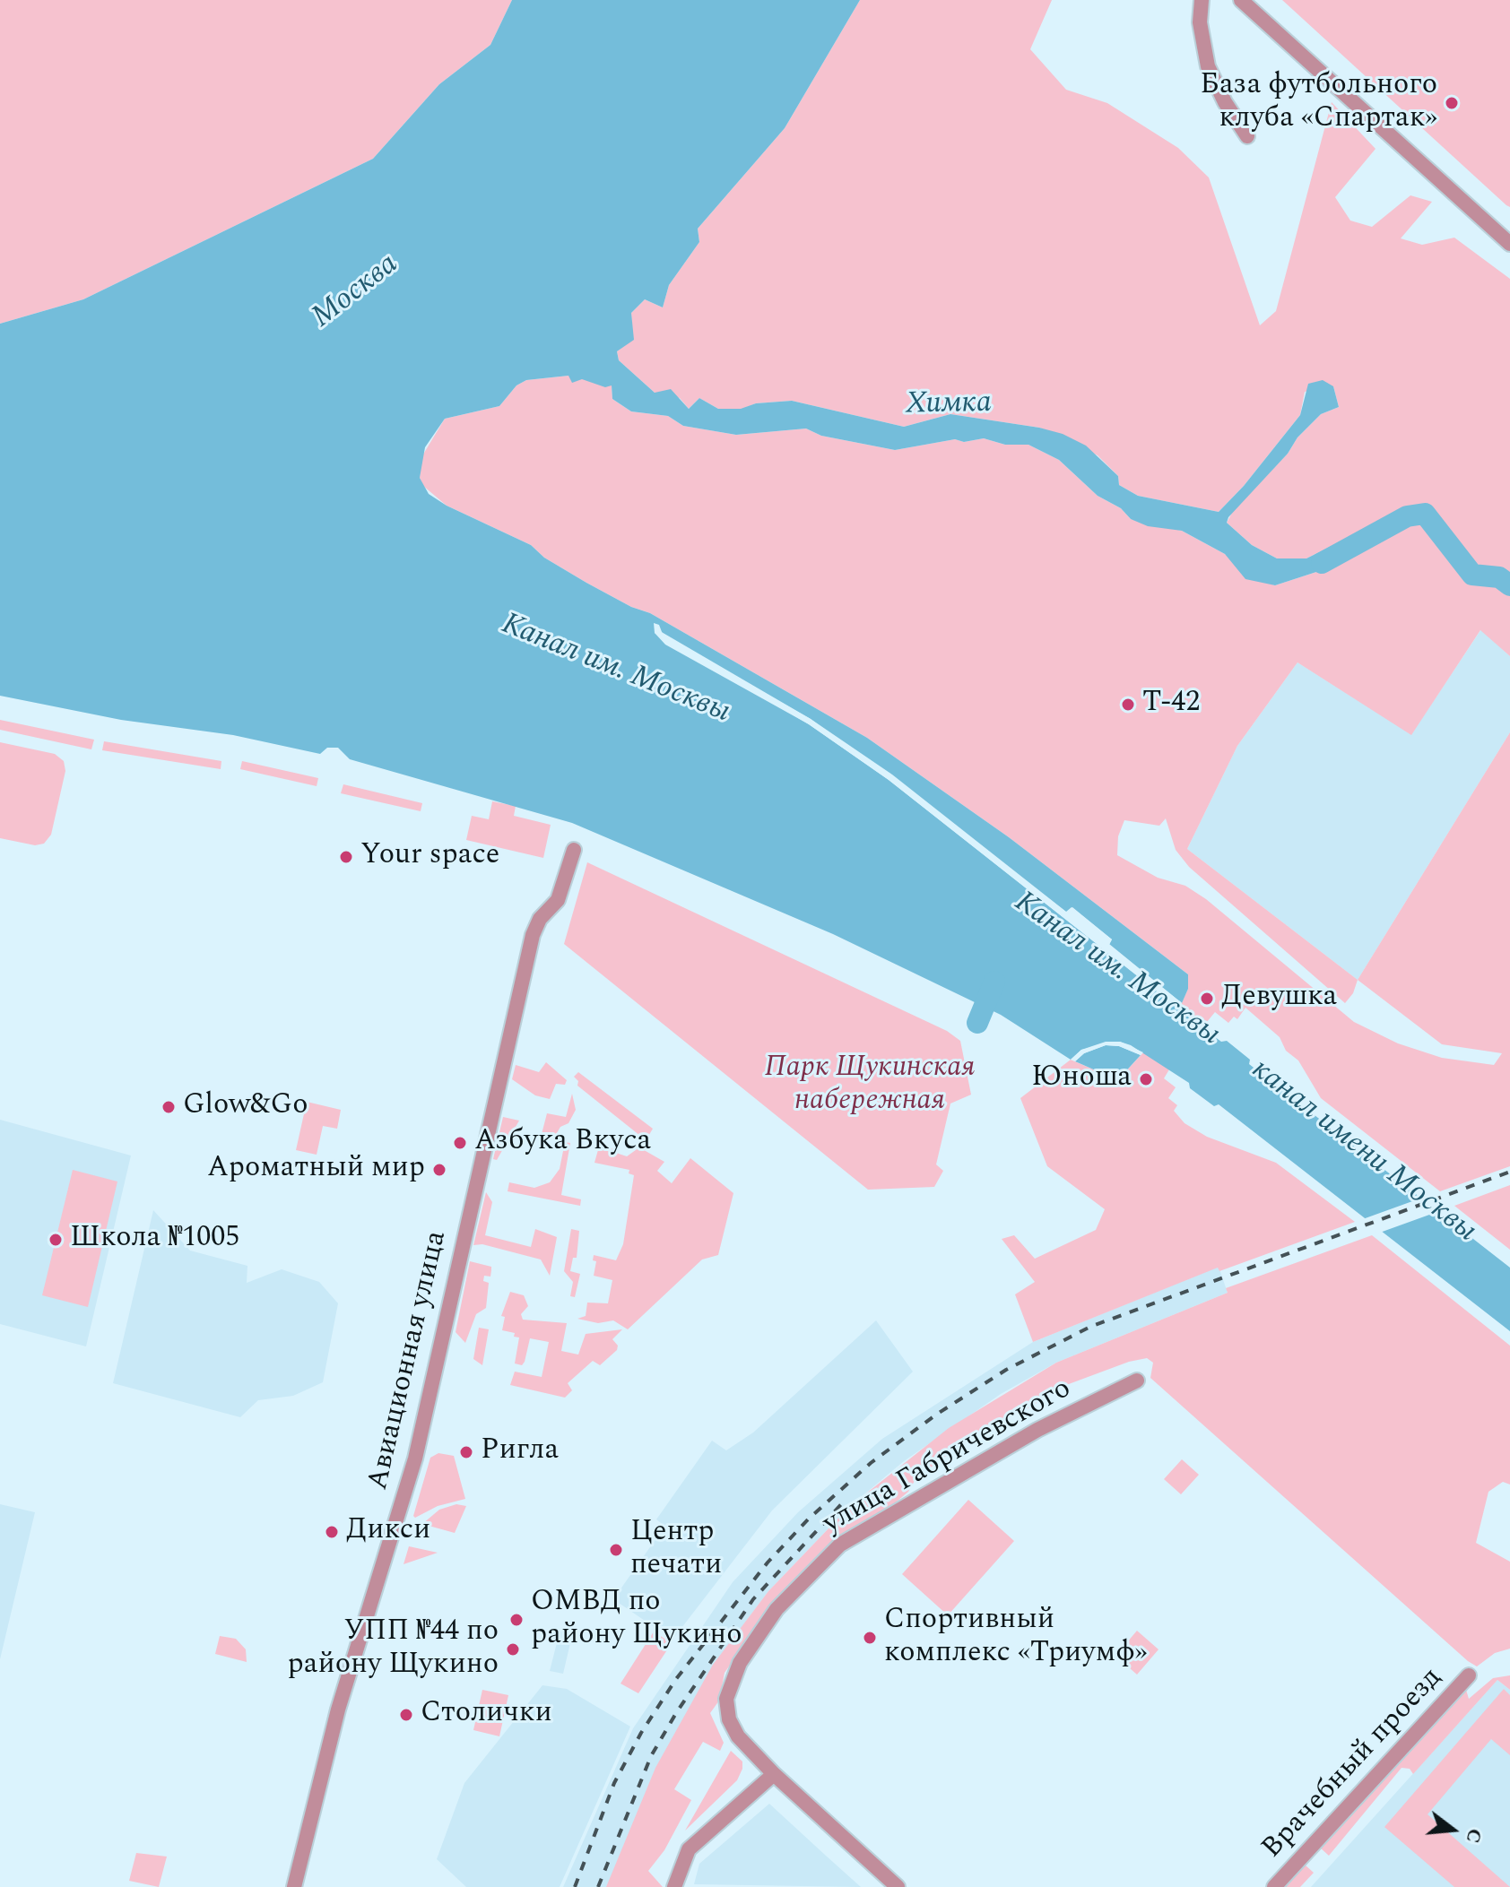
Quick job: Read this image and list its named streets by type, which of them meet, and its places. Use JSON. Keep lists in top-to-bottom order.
{
  "streets": {
    "street": ["Авиационная улица", "улица Габричевского", "Врачебный проезд"]
  },
  "water": [
    "Москва",
    "Химка",
    "Канал им. Москвы",
    "канал имени Москвы"
  ],
  "parks": ["Парк Щукинская набережная"],
  "places": [
    "База футбольного клуба «Спартак»",
    "Т-42",
    "Your space",
    "Девушка",
    "Юноша",
    "Glow&Go",
    "Азбука Вкуса",
    "Ароматный мир",
    "Школа №1005",
    "Ригла",
    "Дикси",
    "Центр печати",
    "ОМВД по району Щукино",
    "Спортивный комплекс «Триумф»",
    "УПП №44 по району Щукино",
    "Столички"
  ],
  "north": "right"
}
